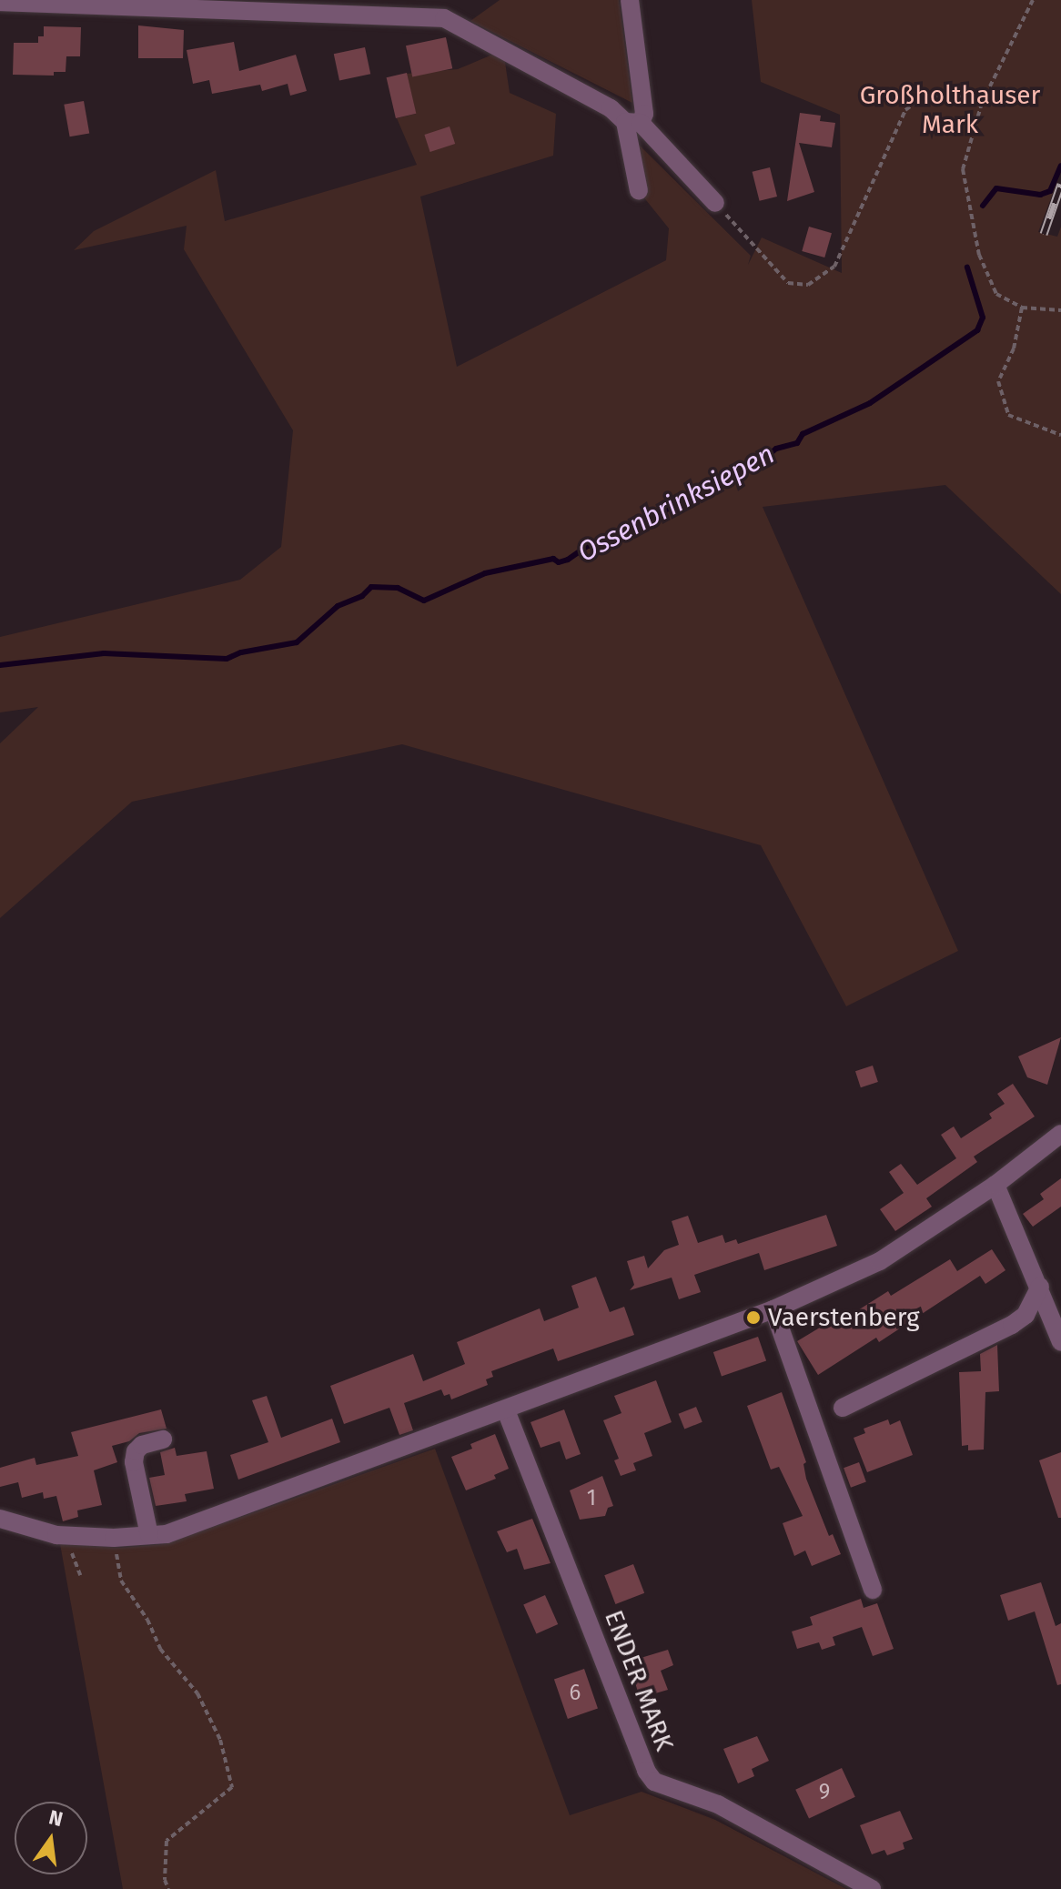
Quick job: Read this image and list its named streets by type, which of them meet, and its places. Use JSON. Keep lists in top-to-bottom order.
{
  "streets": {
    "street": ["ENDER MARK"]
  },
  "water": ["Ossenbrinksiepen"],
  "parks": ["Großholthauser Mark"],
  "places": ["Vaerstenberg"],
  "house_numbers": ["1", "6", "9"],
  "north": "top"
}
